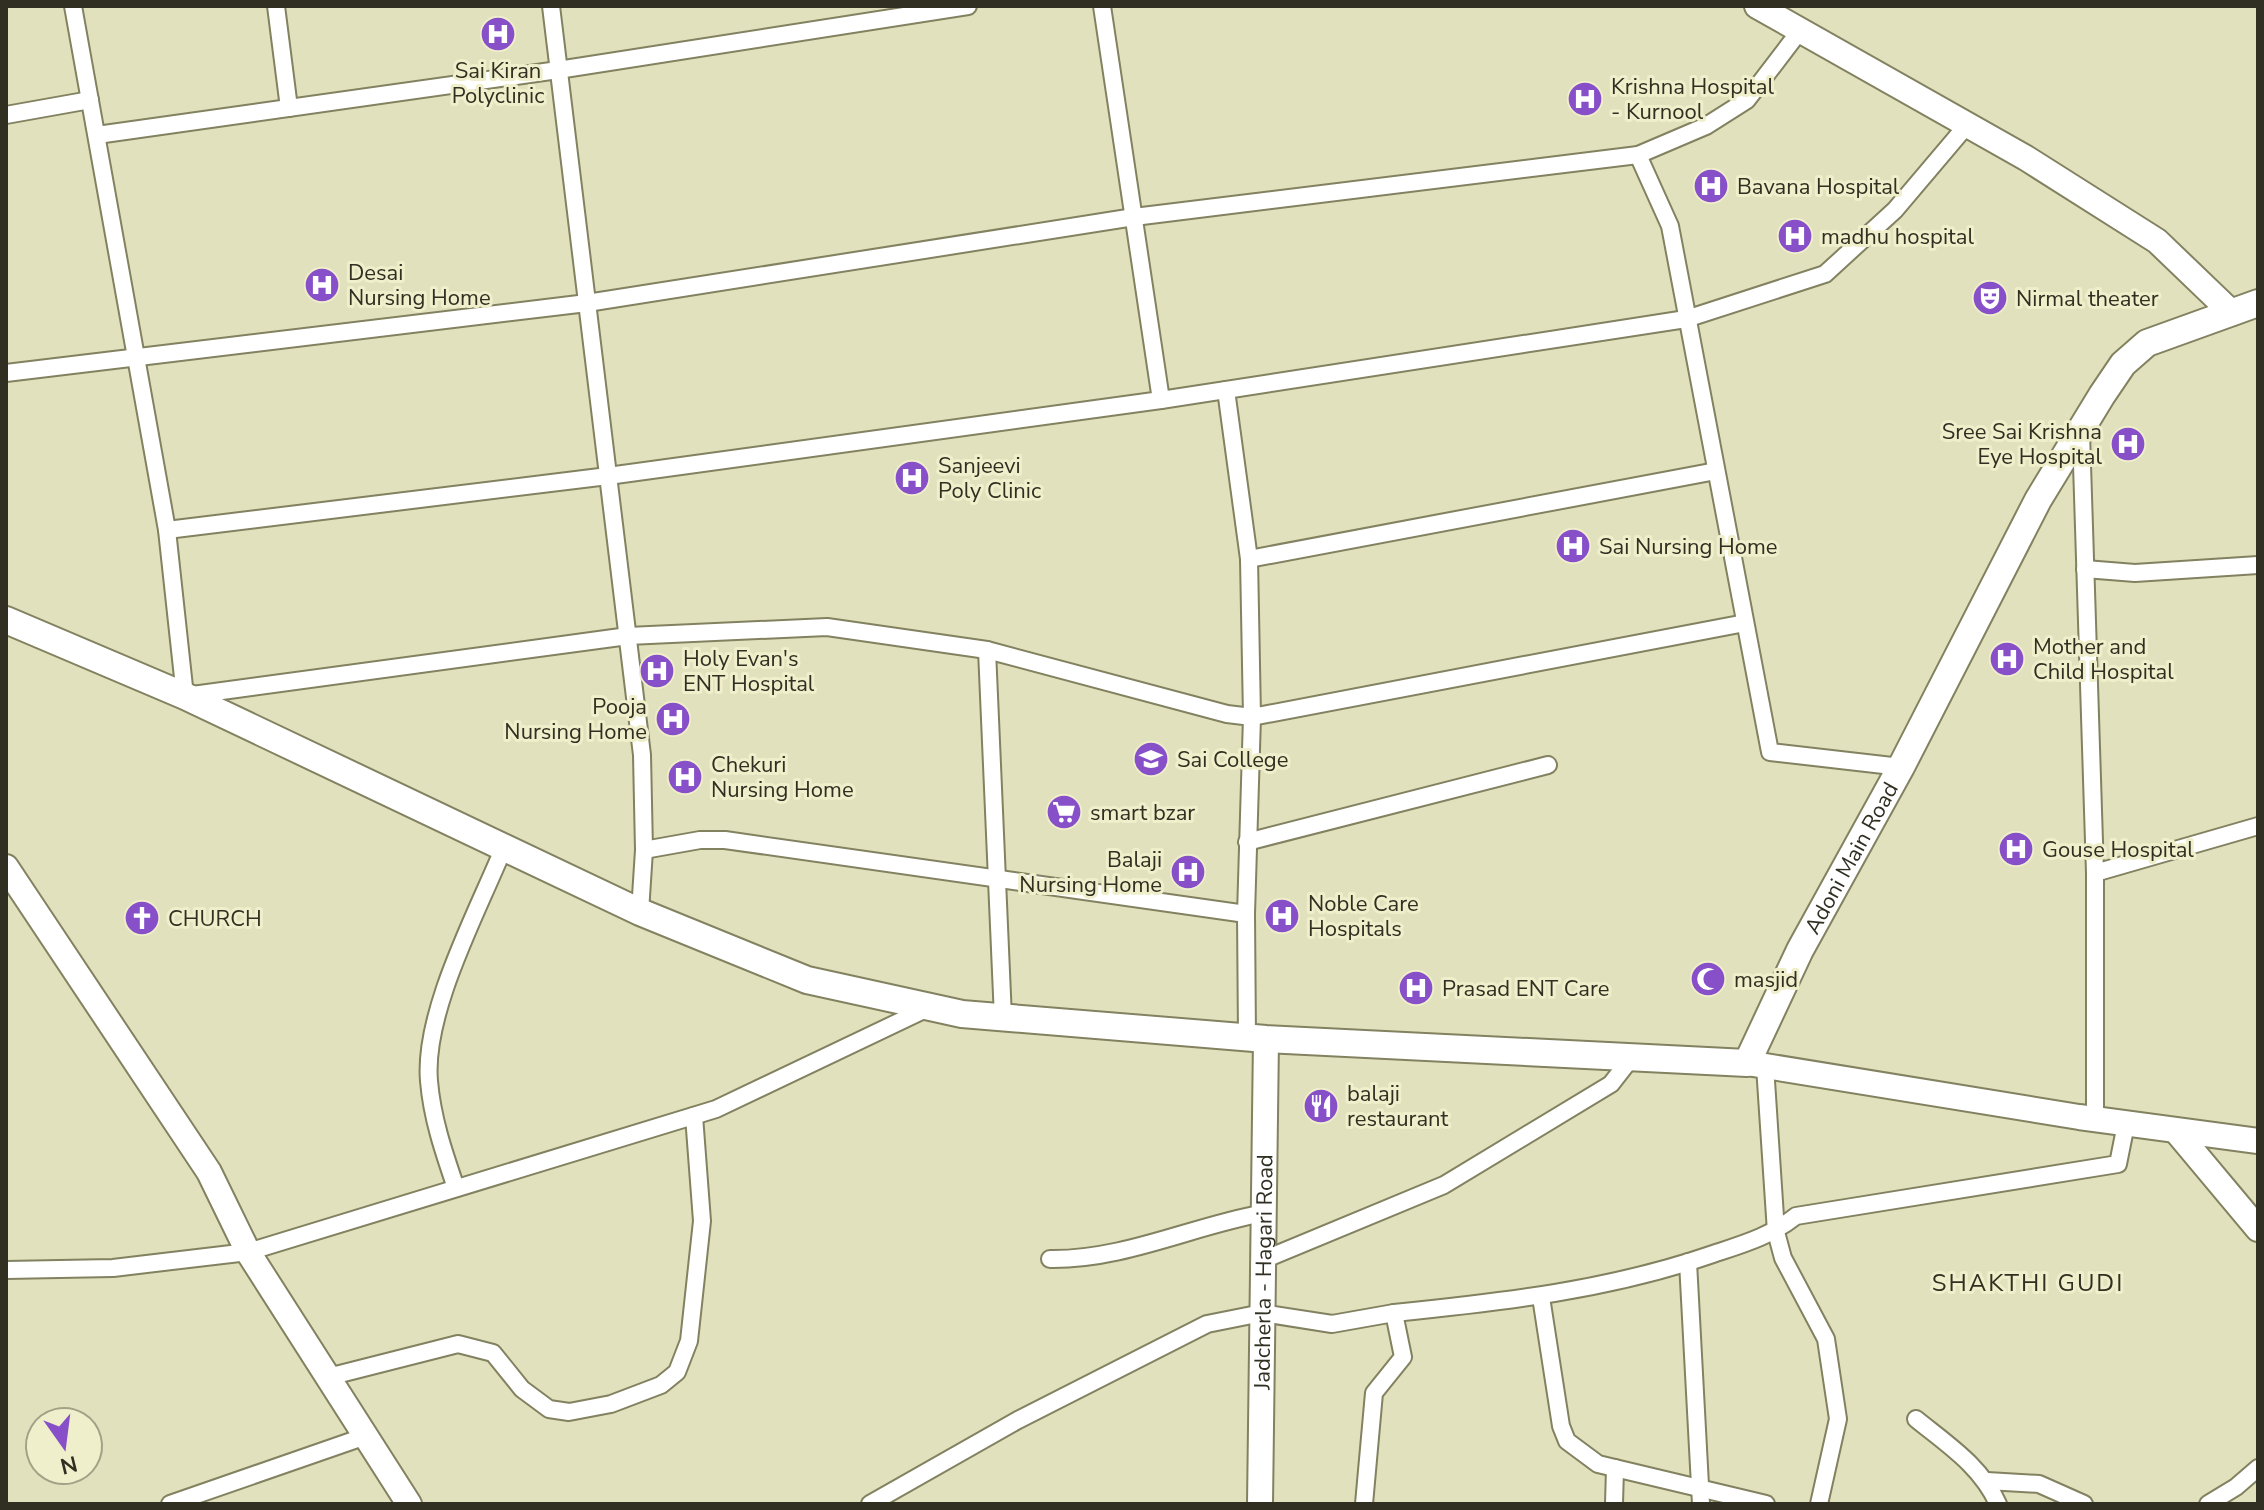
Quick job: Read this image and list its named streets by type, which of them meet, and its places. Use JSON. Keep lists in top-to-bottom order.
{
  "streets": {
    "main road": ["Adoni Main Road"],
    "street": ["Jadcherla - Hagari Road"]
  },
  "districts": ["SHAKTHI GUDI"],
  "places": {
    "hospital": [
      "Sai Kiran Polyclinic",
      "Krishna Hospital - Kurnool",
      "Bavana Hospital",
      "madhu hospital",
      "Desai Nursing Home",
      "Sree Sai Krishna Eye Hospital",
      "Sanjeevi Poly Clinic",
      "Sai Nursing Home",
      "Mother and Child Hospital",
      "Holy Evan's ENT Hospital",
      "Pooja Nursing Home",
      "Chekuri Nursing Home",
      "Gouse Hospital",
      "Balaji Nursing Home",
      "Noble Care Hospitals",
      "Prasad ENT Care"
    ],
    "theatre": ["Nirmal theater"],
    "school or university": ["Sai College"],
    "supermarket": ["smart bzar"],
    "church": ["CHURCH"],
    "mosque": ["masjid"],
    "restaurant": ["balaji restaurant"]
  },
  "north": "bottom"
}
